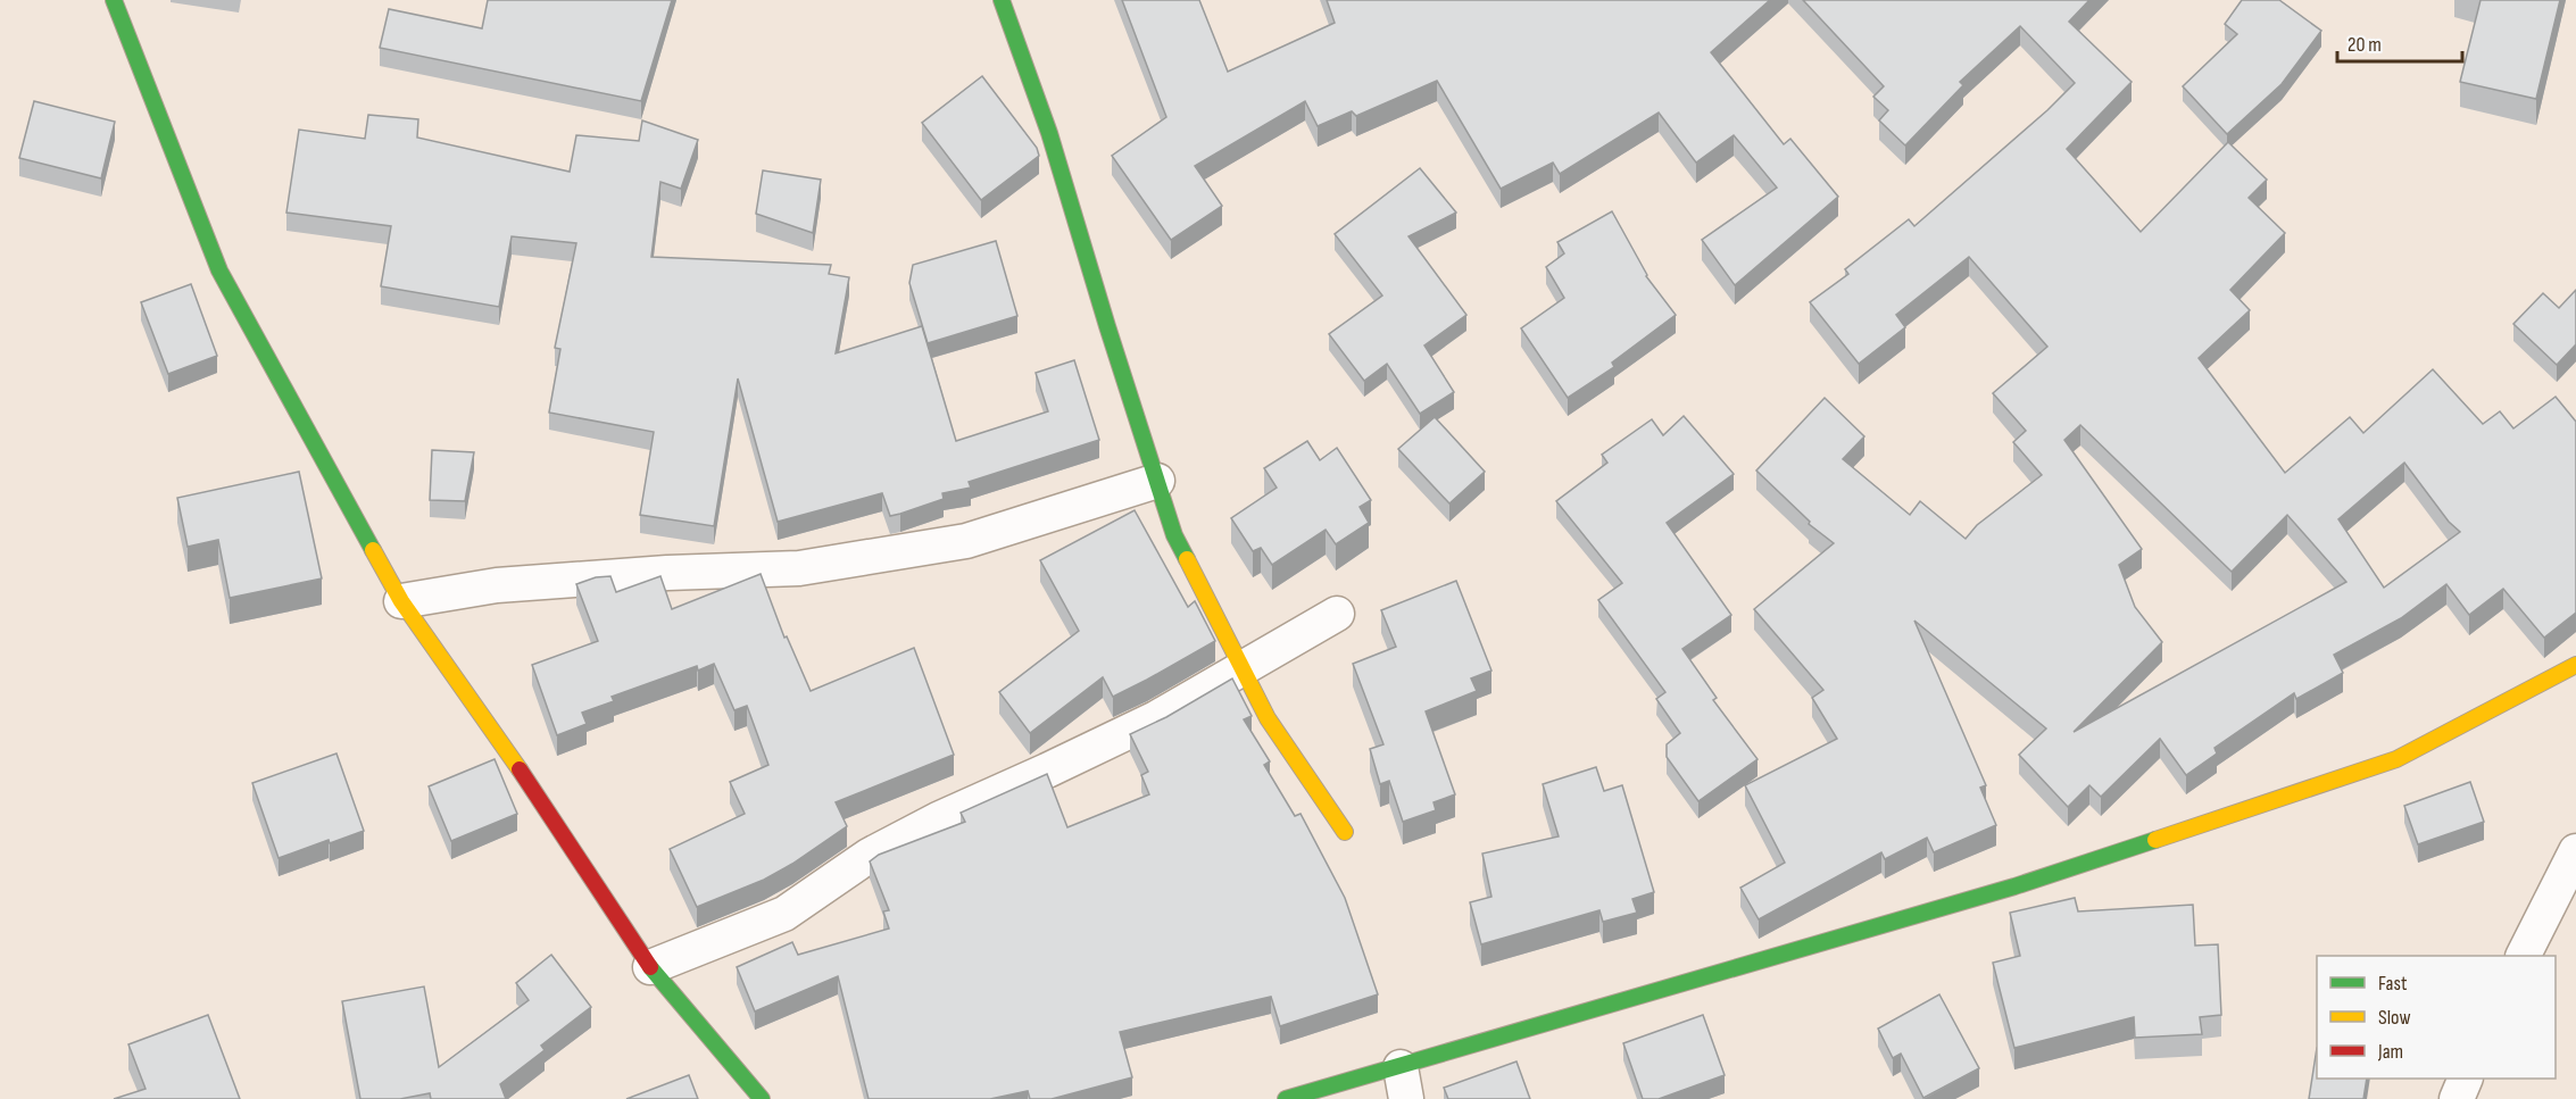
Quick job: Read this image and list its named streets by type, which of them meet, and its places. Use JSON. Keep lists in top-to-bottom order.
{
  "legend": ["Fast", "Slow", "Jam"],
  "scale_bar": "20 m"
}
